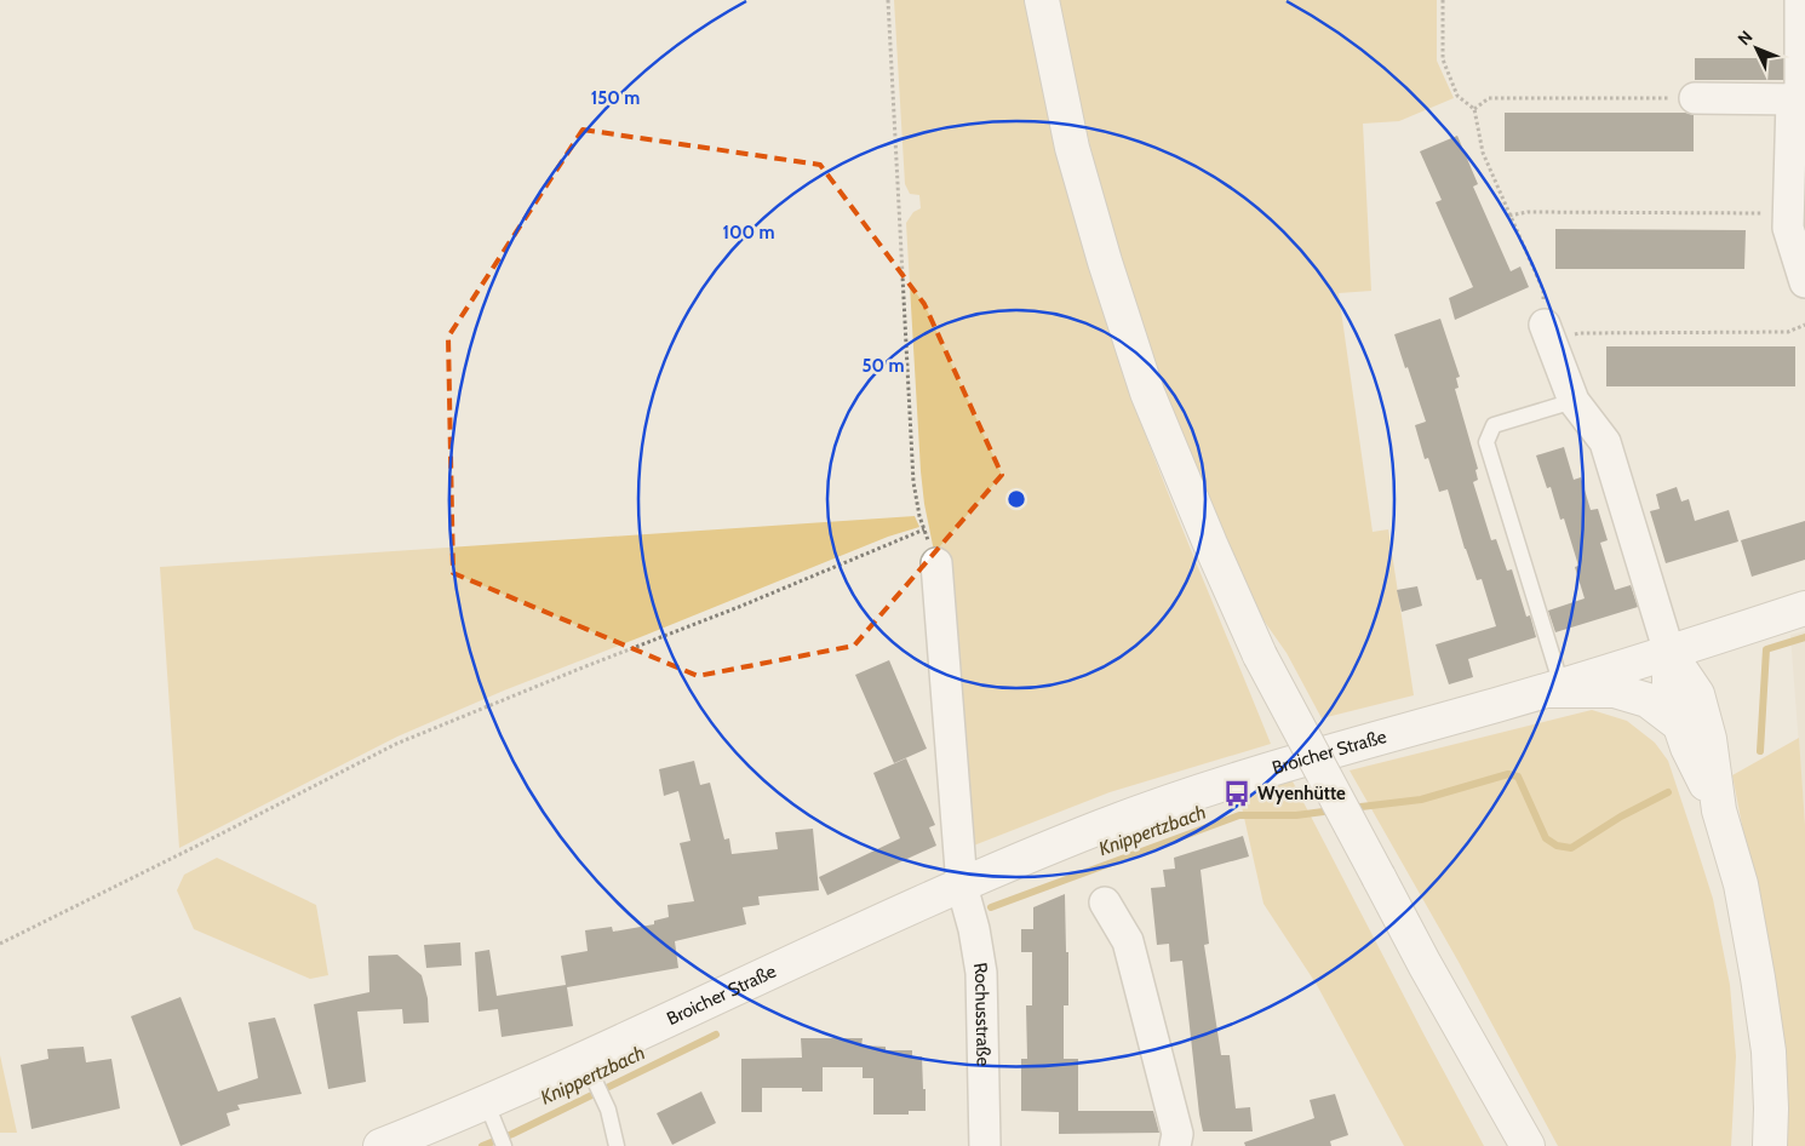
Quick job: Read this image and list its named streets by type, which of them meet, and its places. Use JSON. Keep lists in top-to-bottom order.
{
  "streets": {
    "main road": ["Broicher Straße"],
    "street": ["Rochusstraße"]
  },
  "crossings": [
    ["Broicher Straße", "Rochusstraße"]
  ],
  "water": ["Knippertzbach"],
  "places": {
    "bus stop": ["Wyenhütte"]
  },
  "north": "top left",
  "rings": ["150 m", "100 m", "50 m"]
}
